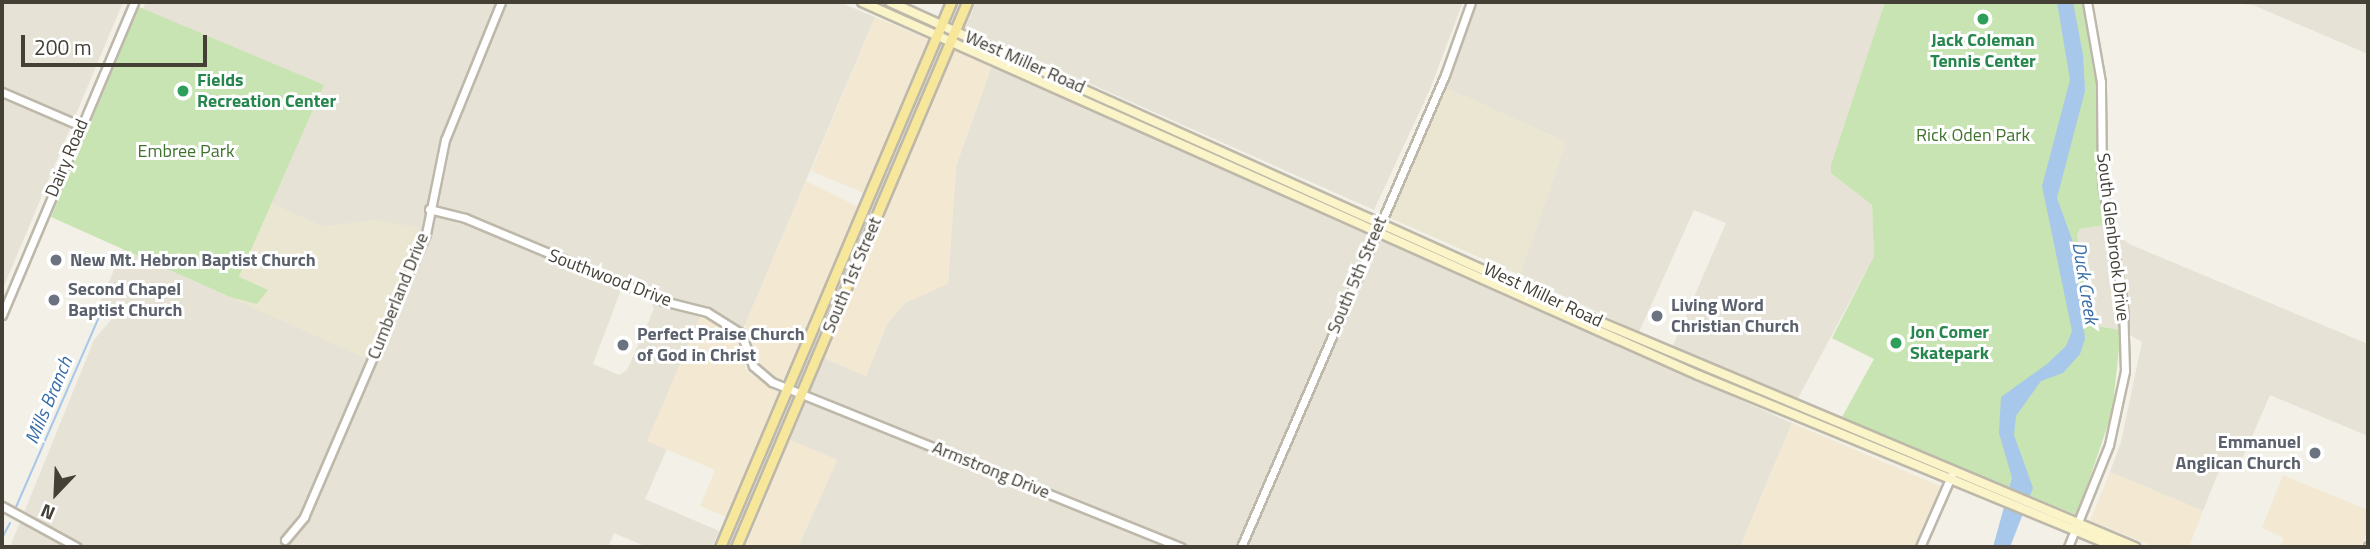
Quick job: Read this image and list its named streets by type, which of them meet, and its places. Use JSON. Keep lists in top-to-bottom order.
{
  "streets": {
    "main road": ["West Miller Road", "South 1st Street"],
    "street": [
      "Dairy Road",
      "South Glenbrook Drive",
      "South 5th Street",
      "Southwood Drive",
      "Cumberland Drive",
      "Armstrong Drive"
    ]
  },
  "crossings": [
    ["West Miller Road", "South Glenbrook Drive"],
    ["West Miller Road", "South 1st Street"],
    ["West Miller Road", "South 5th Street"],
    ["South 1st Street", "Southwood Drive"],
    ["South 1st Street", "Armstrong Drive"],
    ["Southwood Drive", "Cumberland Drive"],
    ["Southwood Drive", "Armstrong Drive"]
  ],
  "water": ["Duck Creek", "Mills Branch"],
  "parks": ["Rick Oden Park", "Embree Park"],
  "places": [
    "Jack Coleman Tennis Center",
    "Fields Recreation Center",
    "New Mt. Hebron Baptist Church",
    "Second Chapel Baptist Church",
    "Living Word Christian Church",
    "Jon Comer Skatepark",
    "Perfect Praise Church of God in Christ",
    "Emmanuel Anglican Church"
  ],
  "scale_bar": "200 m",
  "north": "bottom left"
}
